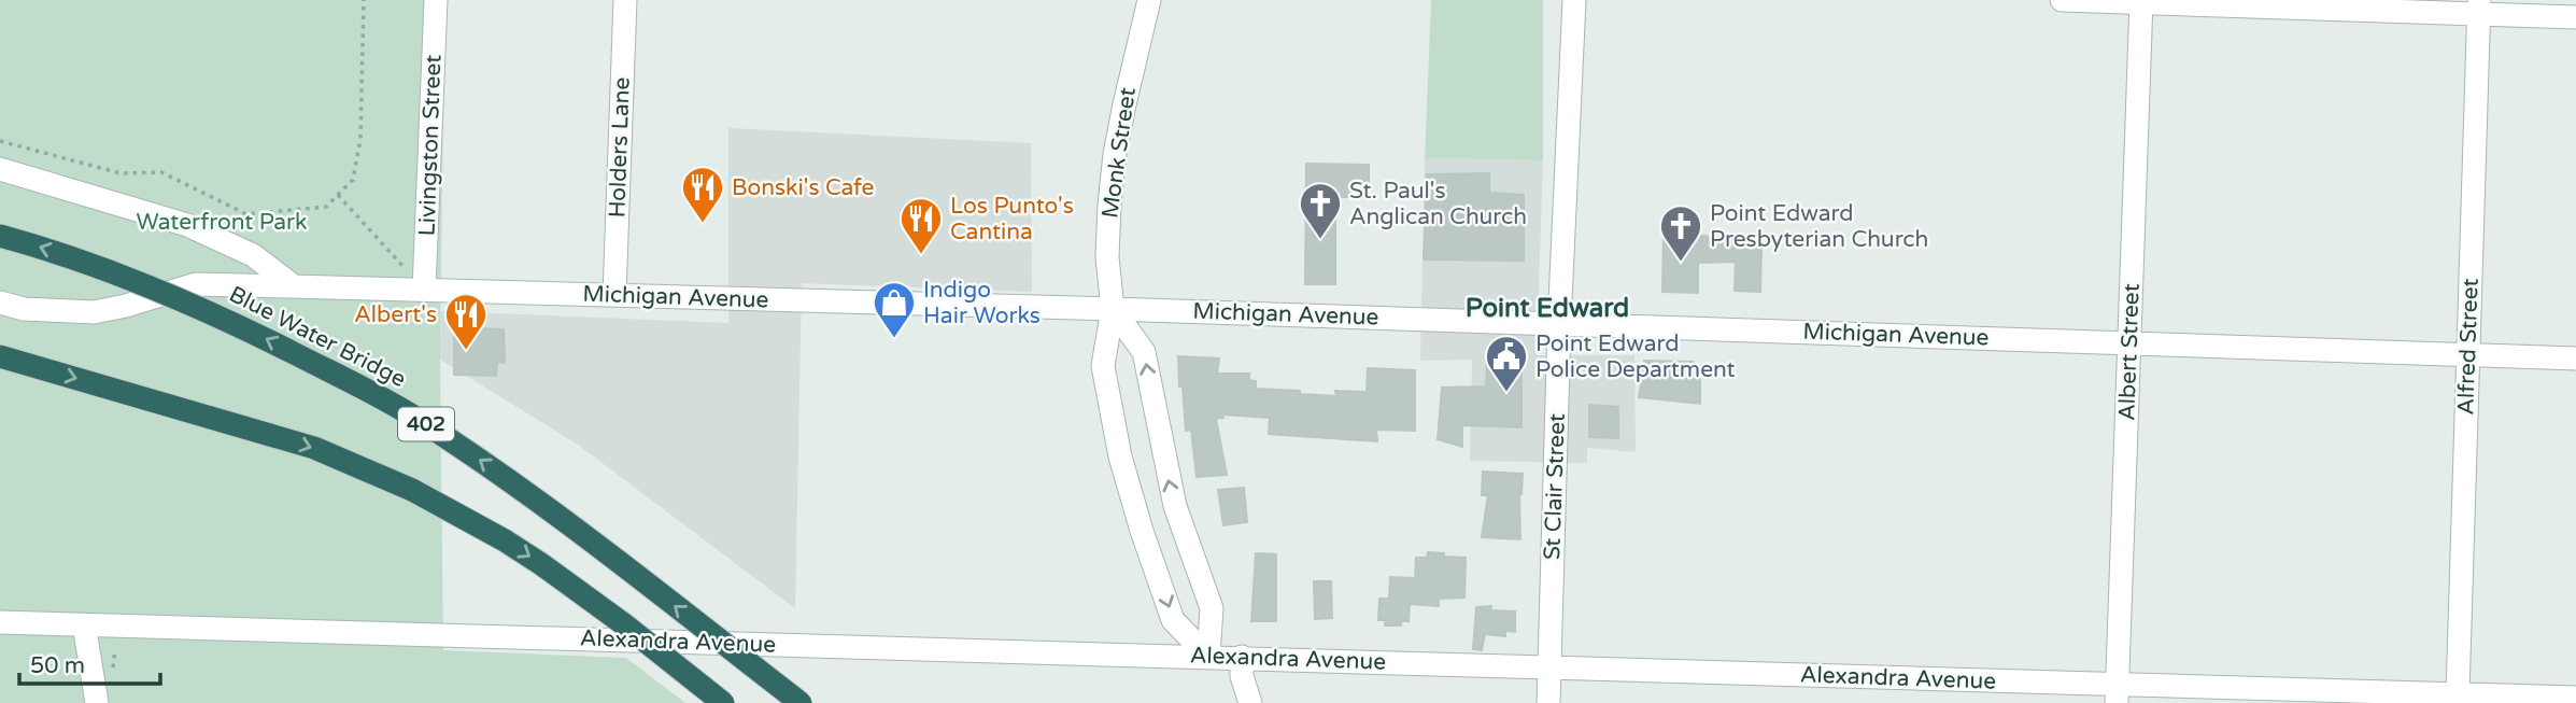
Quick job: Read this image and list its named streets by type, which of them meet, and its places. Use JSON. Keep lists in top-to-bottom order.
{
  "streets": {
    "highway": ["Blue Water Bridge", "402"],
    "street": [
      "Livingston Street",
      "Holders Lane",
      "Monk Street",
      "Michigan Avenue",
      "Alfred Street",
      "Albert Street",
      "St Clair Street",
      "Alexandra Avenue"
    ]
  },
  "crossings": [
    ["Livingston Street", "Michigan Avenue"],
    ["Holders Lane", "Michigan Avenue"],
    ["Monk Street", "Michigan Avenue"],
    ["Monk Street", "Alexandra Avenue"],
    ["Michigan Avenue", "Alfred Street"],
    ["Michigan Avenue", "Albert Street"],
    ["Michigan Avenue", "St Clair Street"],
    ["Alfred Street", "Alexandra Avenue"],
    ["Albert Street", "Alexandra Avenue"],
    ["St Clair Street", "Alexandra Avenue"]
  ],
  "districts": ["Point Edward"],
  "parks": ["Waterfront Park"],
  "places": {
    "restaurant": ["Bonski's Cafe", "Los Punto's Cantina", "Albert's"],
    "church": ["St. Paul's Anglican Church", "Point Edward Presbyterian Church"],
    "shop": ["Indigo Hair Works"],
    "public building": ["Point Edward Police Department"]
  },
  "scale_bar": "50 m"
}
